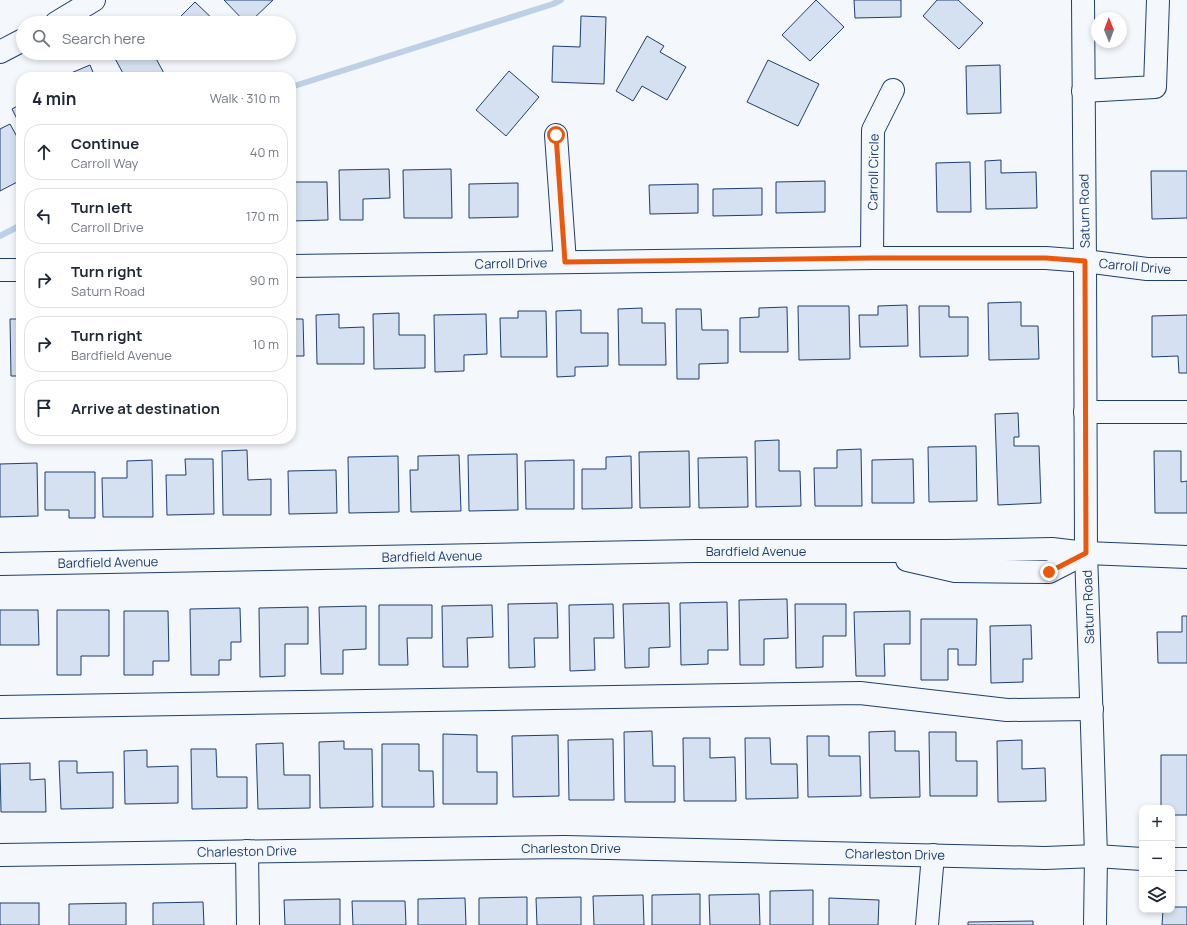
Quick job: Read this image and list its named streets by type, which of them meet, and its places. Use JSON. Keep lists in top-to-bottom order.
{
  "streets": {
    "street": [
      "Carroll Circle",
      "Saturn Road",
      "Carroll Drive",
      "Bardfield Avenue",
      "Charleston Drive"
    ]
  },
  "crossings": [
    ["Carroll Circle", "Carroll Drive"],
    ["Saturn Road", "Carroll Drive"],
    ["Saturn Road", "Bardfield Avenue"],
    ["Saturn Road", "Charleston Drive"]
  ],
  "north": "top",
  "page": {
    "search": "Search here",
    "heading": ["4 min", "Walk · 310 m"],
    "list": [
      ["Continue", "Carroll Way", "40 m"],
      ["Turn left", "Carroll Drive", "170 m"],
      ["Turn right", "Saturn Road", "90 m"],
      ["Turn right", "Bardfield Avenue", "10 m"],
      "Arrive at destination"
    ],
    "map_buttons": ["+", "−"]
  }
}
